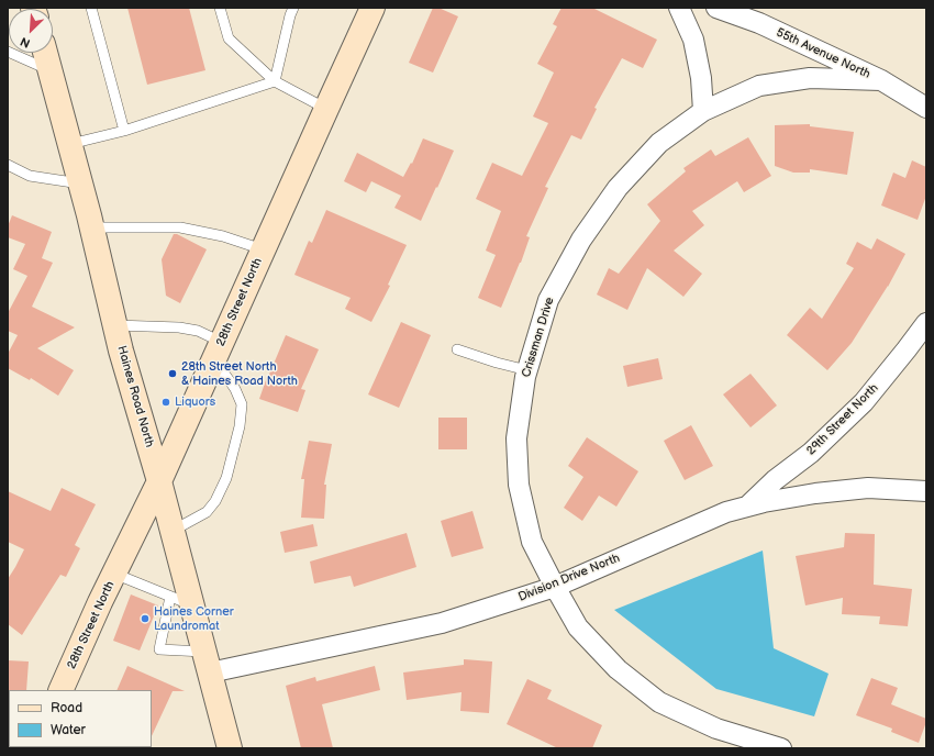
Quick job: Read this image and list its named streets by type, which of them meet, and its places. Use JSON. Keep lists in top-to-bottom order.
{
  "streets": {
    "street": [
      "55th Avenue North",
      "28th Street North",
      "Crissman Drive",
      "Haines Road North",
      "29th Street North",
      "Division Drive North"
    ]
  },
  "crossings": [
    ["55th Avenue North", "Crissman Drive"],
    ["28th Street North", "Haines Road North"],
    ["Crissman Drive", "Division Drive North"],
    ["Haines Road North", "Division Drive North"],
    ["29th Street North", "Division Drive North"]
  ],
  "places": ["28th Street North & Haines Road North", "Liquors", "Haines Corner Laundromat"],
  "legend": ["Road", "Water"],
  "north": "bottom left"
}
